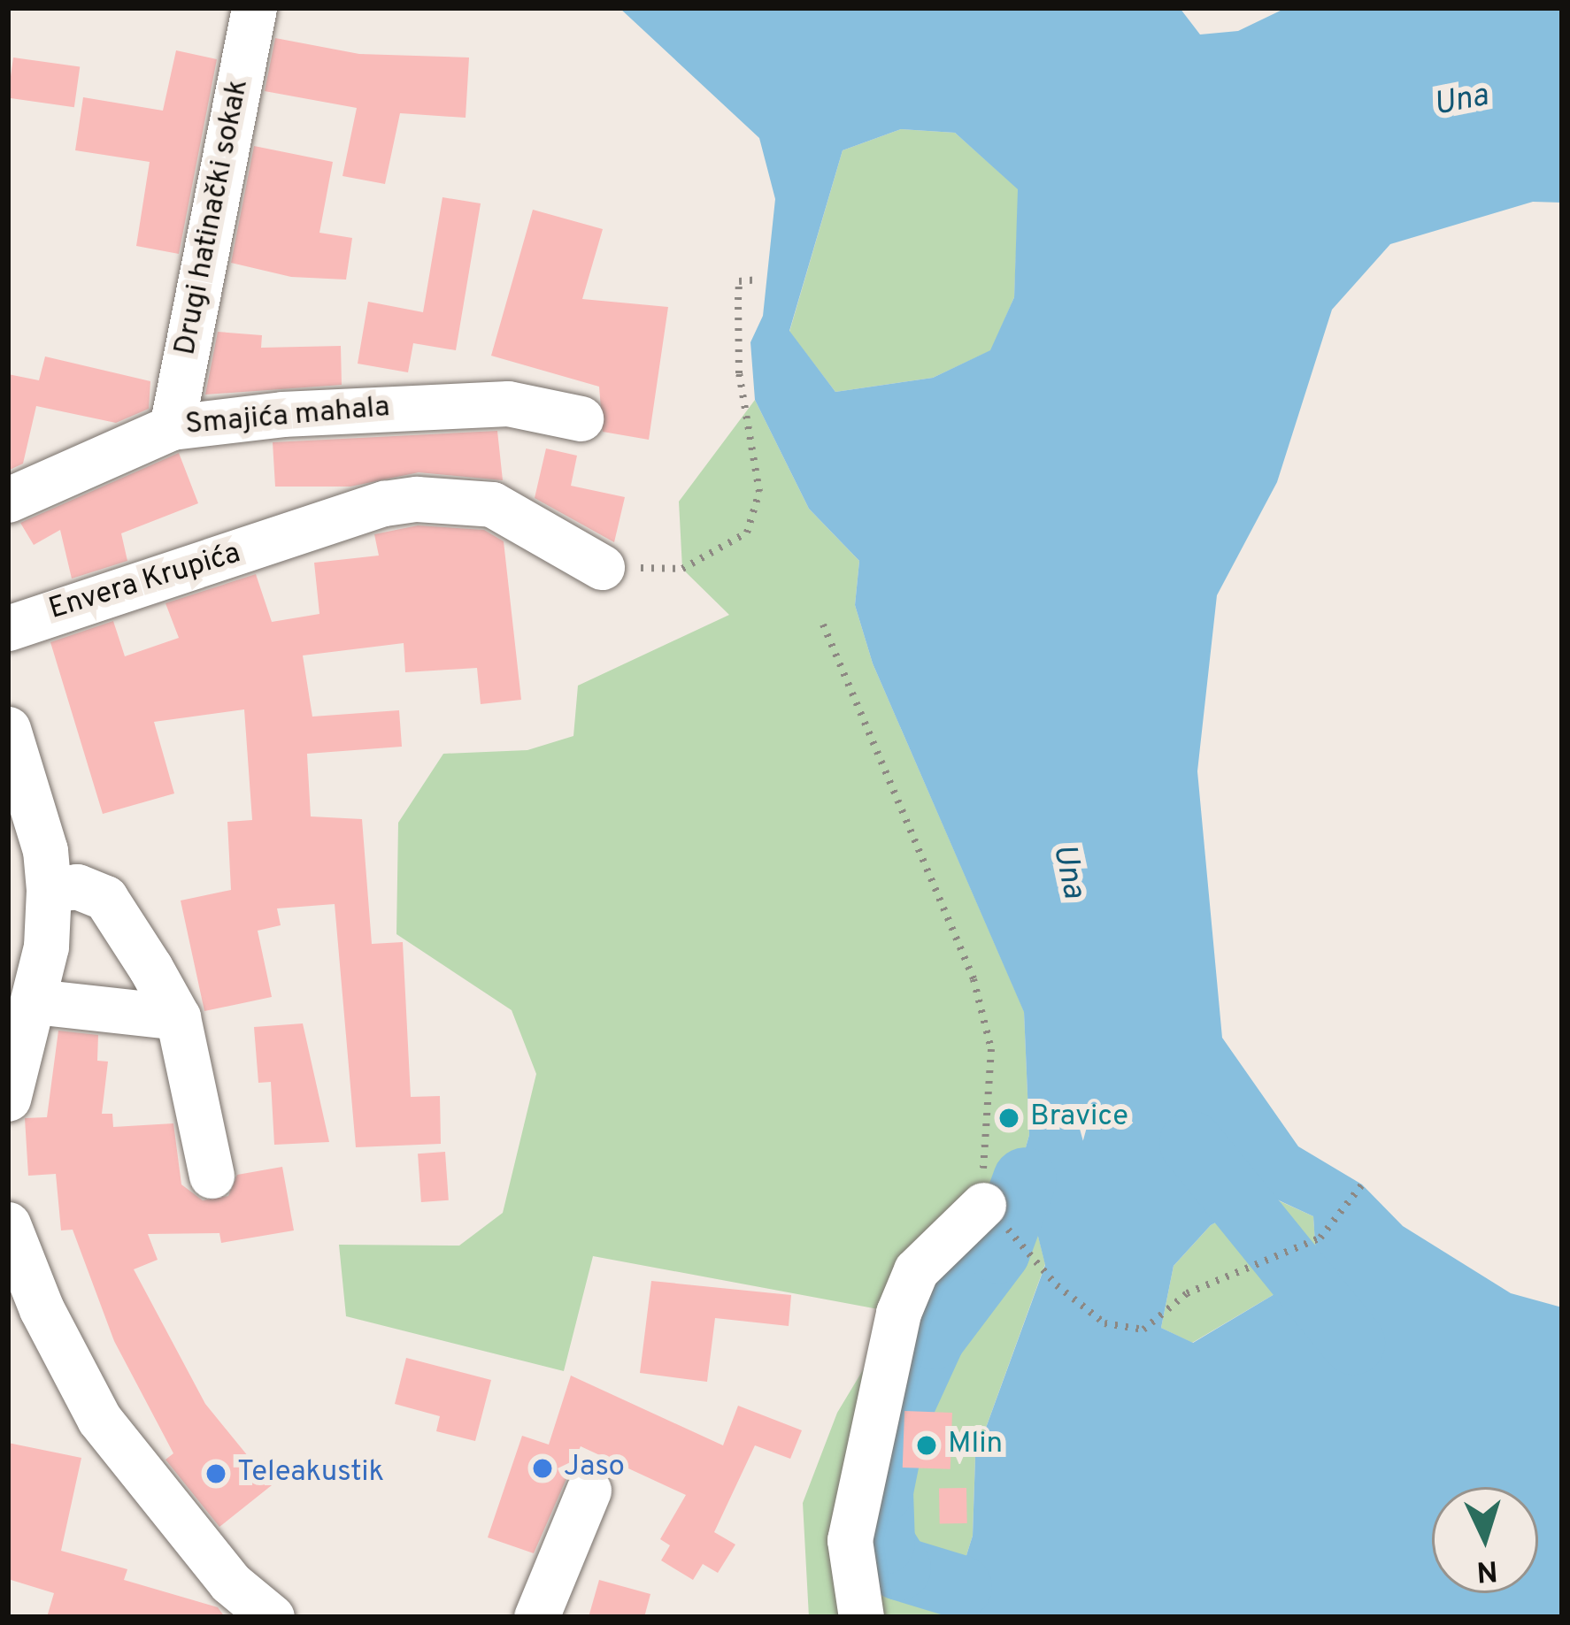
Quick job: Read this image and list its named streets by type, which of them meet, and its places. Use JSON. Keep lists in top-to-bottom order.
{
  "streets": {
    "street": ["Drugi hatinački sokak", "Smajića mahala", "Envera Krupića"]
  },
  "crossings": [
    ["Drugi hatinački sokak", "Smajića mahala"]
  ],
  "water": ["Una"],
  "places": [
    "Bravice",
    "Mlin",
    "Jaso",
    "Teleakustik"
  ],
  "north": "bottom"
}
